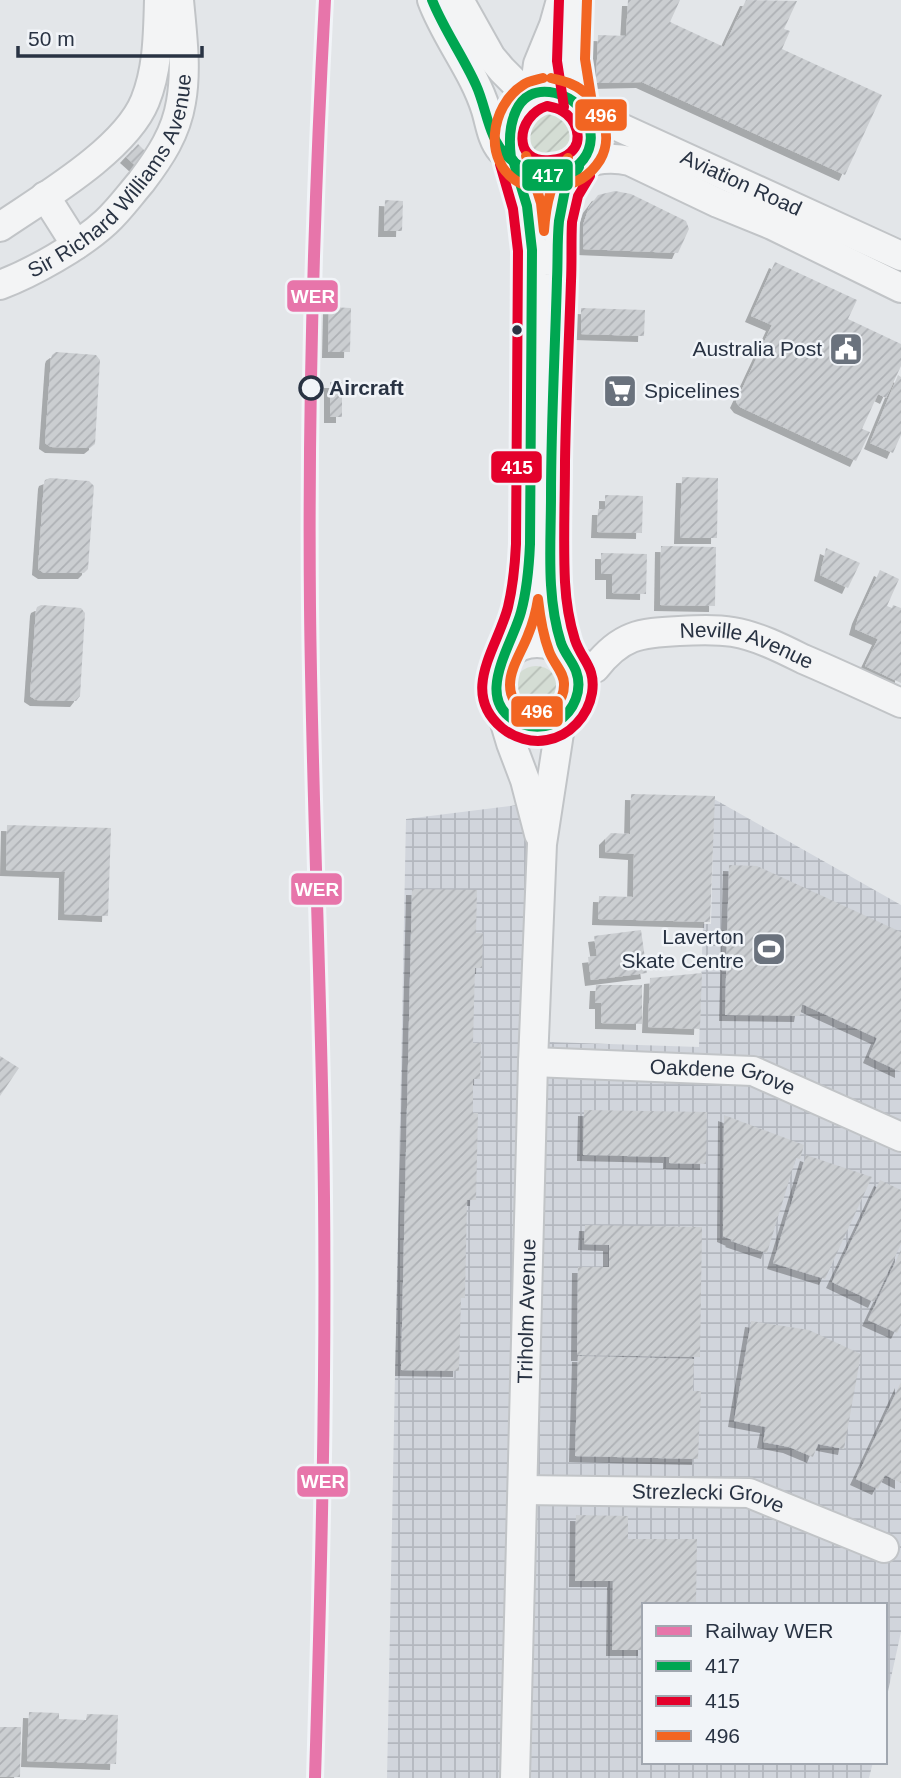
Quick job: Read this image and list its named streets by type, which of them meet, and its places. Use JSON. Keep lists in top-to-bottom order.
{
  "streets": {
    "street": [
      "Sir Richard Williams Avenue",
      "Aviation Road",
      "Neville Avenue",
      "Oakdene Grove",
      "Triholm Avenue",
      "Strezlecki Grove"
    ]
  },
  "crossings": [
    ["Neville Avenue", "Triholm Avenue"],
    ["Oakdene Grove", "Triholm Avenue"],
    ["Triholm Avenue", "Strezlecki Grove"]
  ],
  "places": {
    "public building": ["Australia Post"],
    "other": ["Aircraft"],
    "supermarket": ["Spicelines"],
    "sports": ["Laverton Skate Centre"]
  },
  "lines": [
    "rail line WER",
    "transit line 417",
    "transit line 415",
    "transit line 496"
  ],
  "legend": [
    "Railway WER",
    "417",
    "415",
    "496"
  ],
  "scale_bar": "50 m"
}
